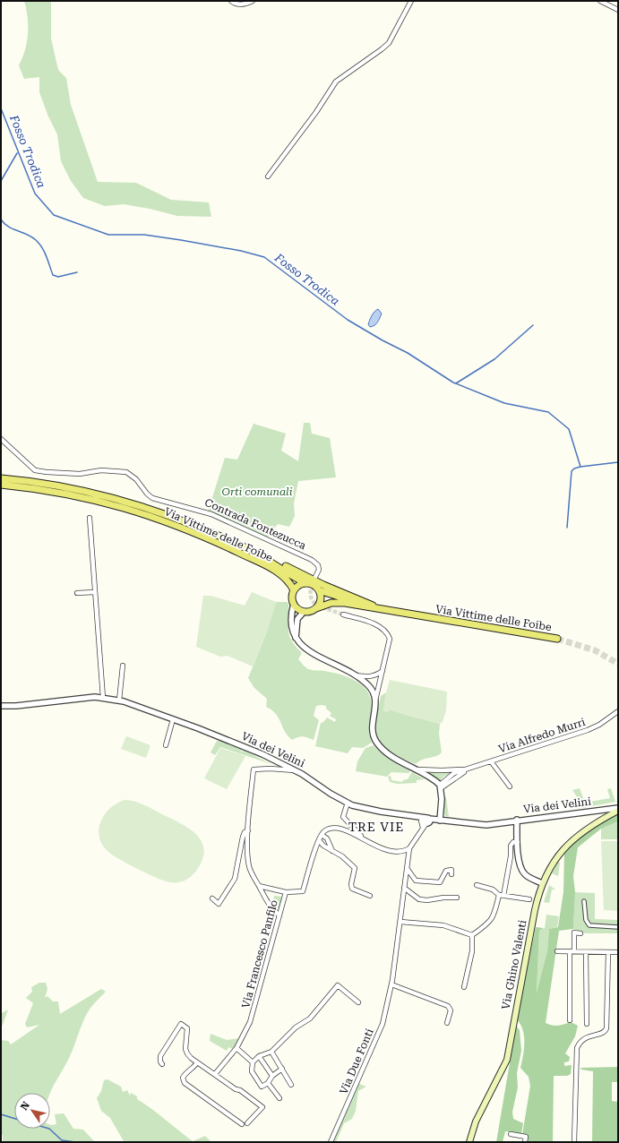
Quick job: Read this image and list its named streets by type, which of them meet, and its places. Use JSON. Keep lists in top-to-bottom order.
{
  "streets": {
    "main road": ["Via Vittime delle Foibe", "Via Ghino Valenti"],
    "street": [
      "Contrada Fontezucca",
      "Via Alfredo Murri",
      "Via dei Velini",
      "Via Francesco Panfilo",
      "Via Due Fonti"
    ]
  },
  "crossings": [
    ["Via dei Velini", "Via Ghino Valenti"],
    ["Via dei Velini", "Via Due Fonti"]
  ],
  "districts": ["TRE VIE"],
  "water": ["Fosso Trodica"],
  "parks": ["Orti comunali"],
  "north": "top left"
}
